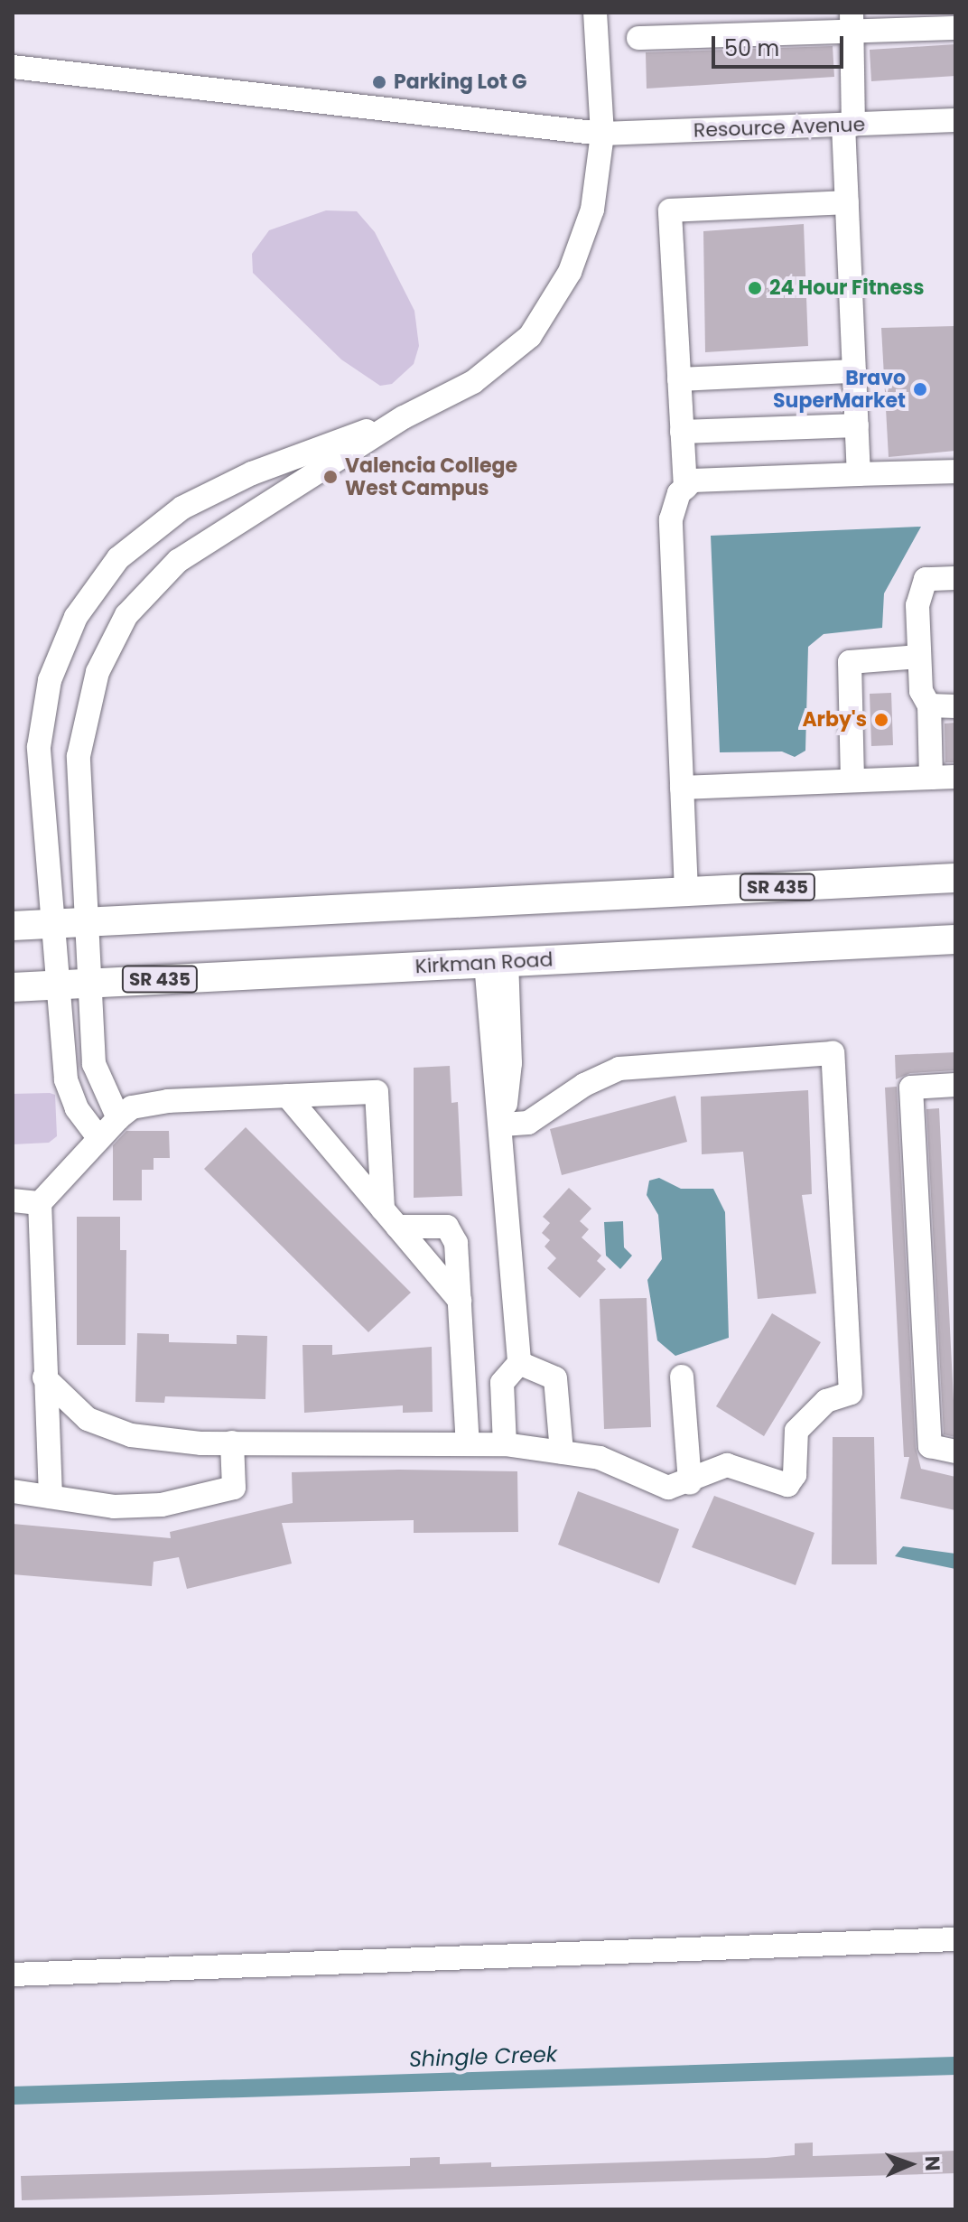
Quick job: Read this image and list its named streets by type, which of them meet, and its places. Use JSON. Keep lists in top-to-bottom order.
{
  "streets": {
    "main road": ["SR 435", "Kirkman Road"],
    "street": ["Resource Avenue"]
  },
  "water": ["Shingle Creek"],
  "places": [
    "Parking Lot G",
    "24 Hour Fitness",
    "Bravo SuperMarket",
    "Valencia College West Campus",
    "Arby's"
  ],
  "scale_bar": "50 m",
  "north": "right"
}
